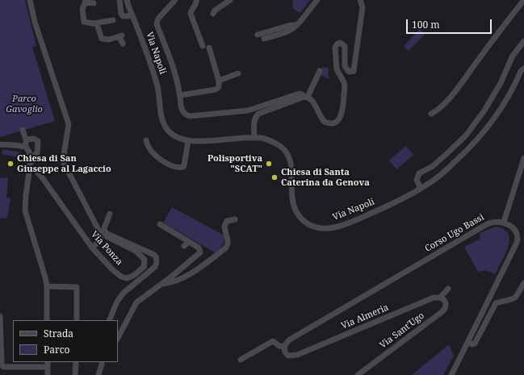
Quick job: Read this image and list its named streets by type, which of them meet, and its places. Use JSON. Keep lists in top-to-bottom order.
{
  "streets": {
    "street": [
      "Via Napoli",
      "Corso Ugo Bassi",
      "Via Ponza",
      "Via Almeria",
      "Via Sant'Ugo"
    ]
  },
  "crossings": [
    ["Corso Ugo Bassi", "Via Almeria"],
    ["Via Almeria", "Via Sant'Ugo"]
  ],
  "parks": ["Parco Gavoglio"],
  "places": ["Chiesa di San Giuseppe al Lagaccio", "Polisportiva \"SCAT\"", "Chiesa di Santa Caterina da Genova"],
  "legend": ["Strada", "Parco"],
  "scale_bar": "100 m"
}
